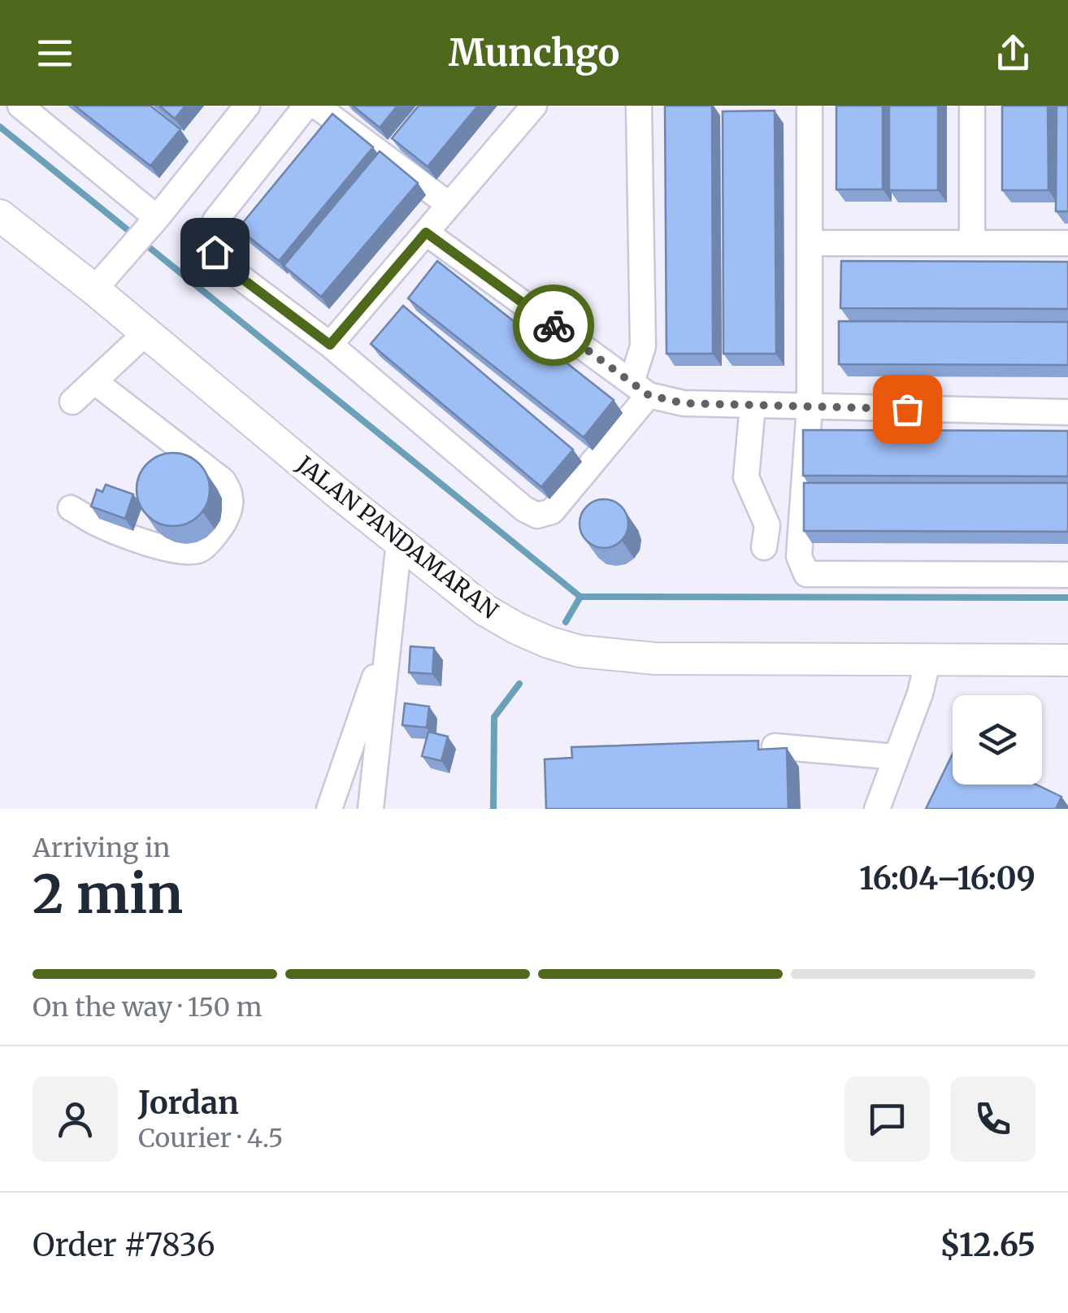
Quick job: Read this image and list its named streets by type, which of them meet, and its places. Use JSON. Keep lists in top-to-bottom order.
{
  "streets": {
    "main road": ["JALAN PANDAMARAN"]
  },
  "page": {
    "header": "Munchgo",
    "heading": ["2 min", "Arriving in", "16:04–16:09"],
    "panel": [
      "Jordan",
      "Courier · 4.5",
      "Order #7836",
      "$12.65"
    ],
    "bar": "On the way · 150 m"
  }
}
